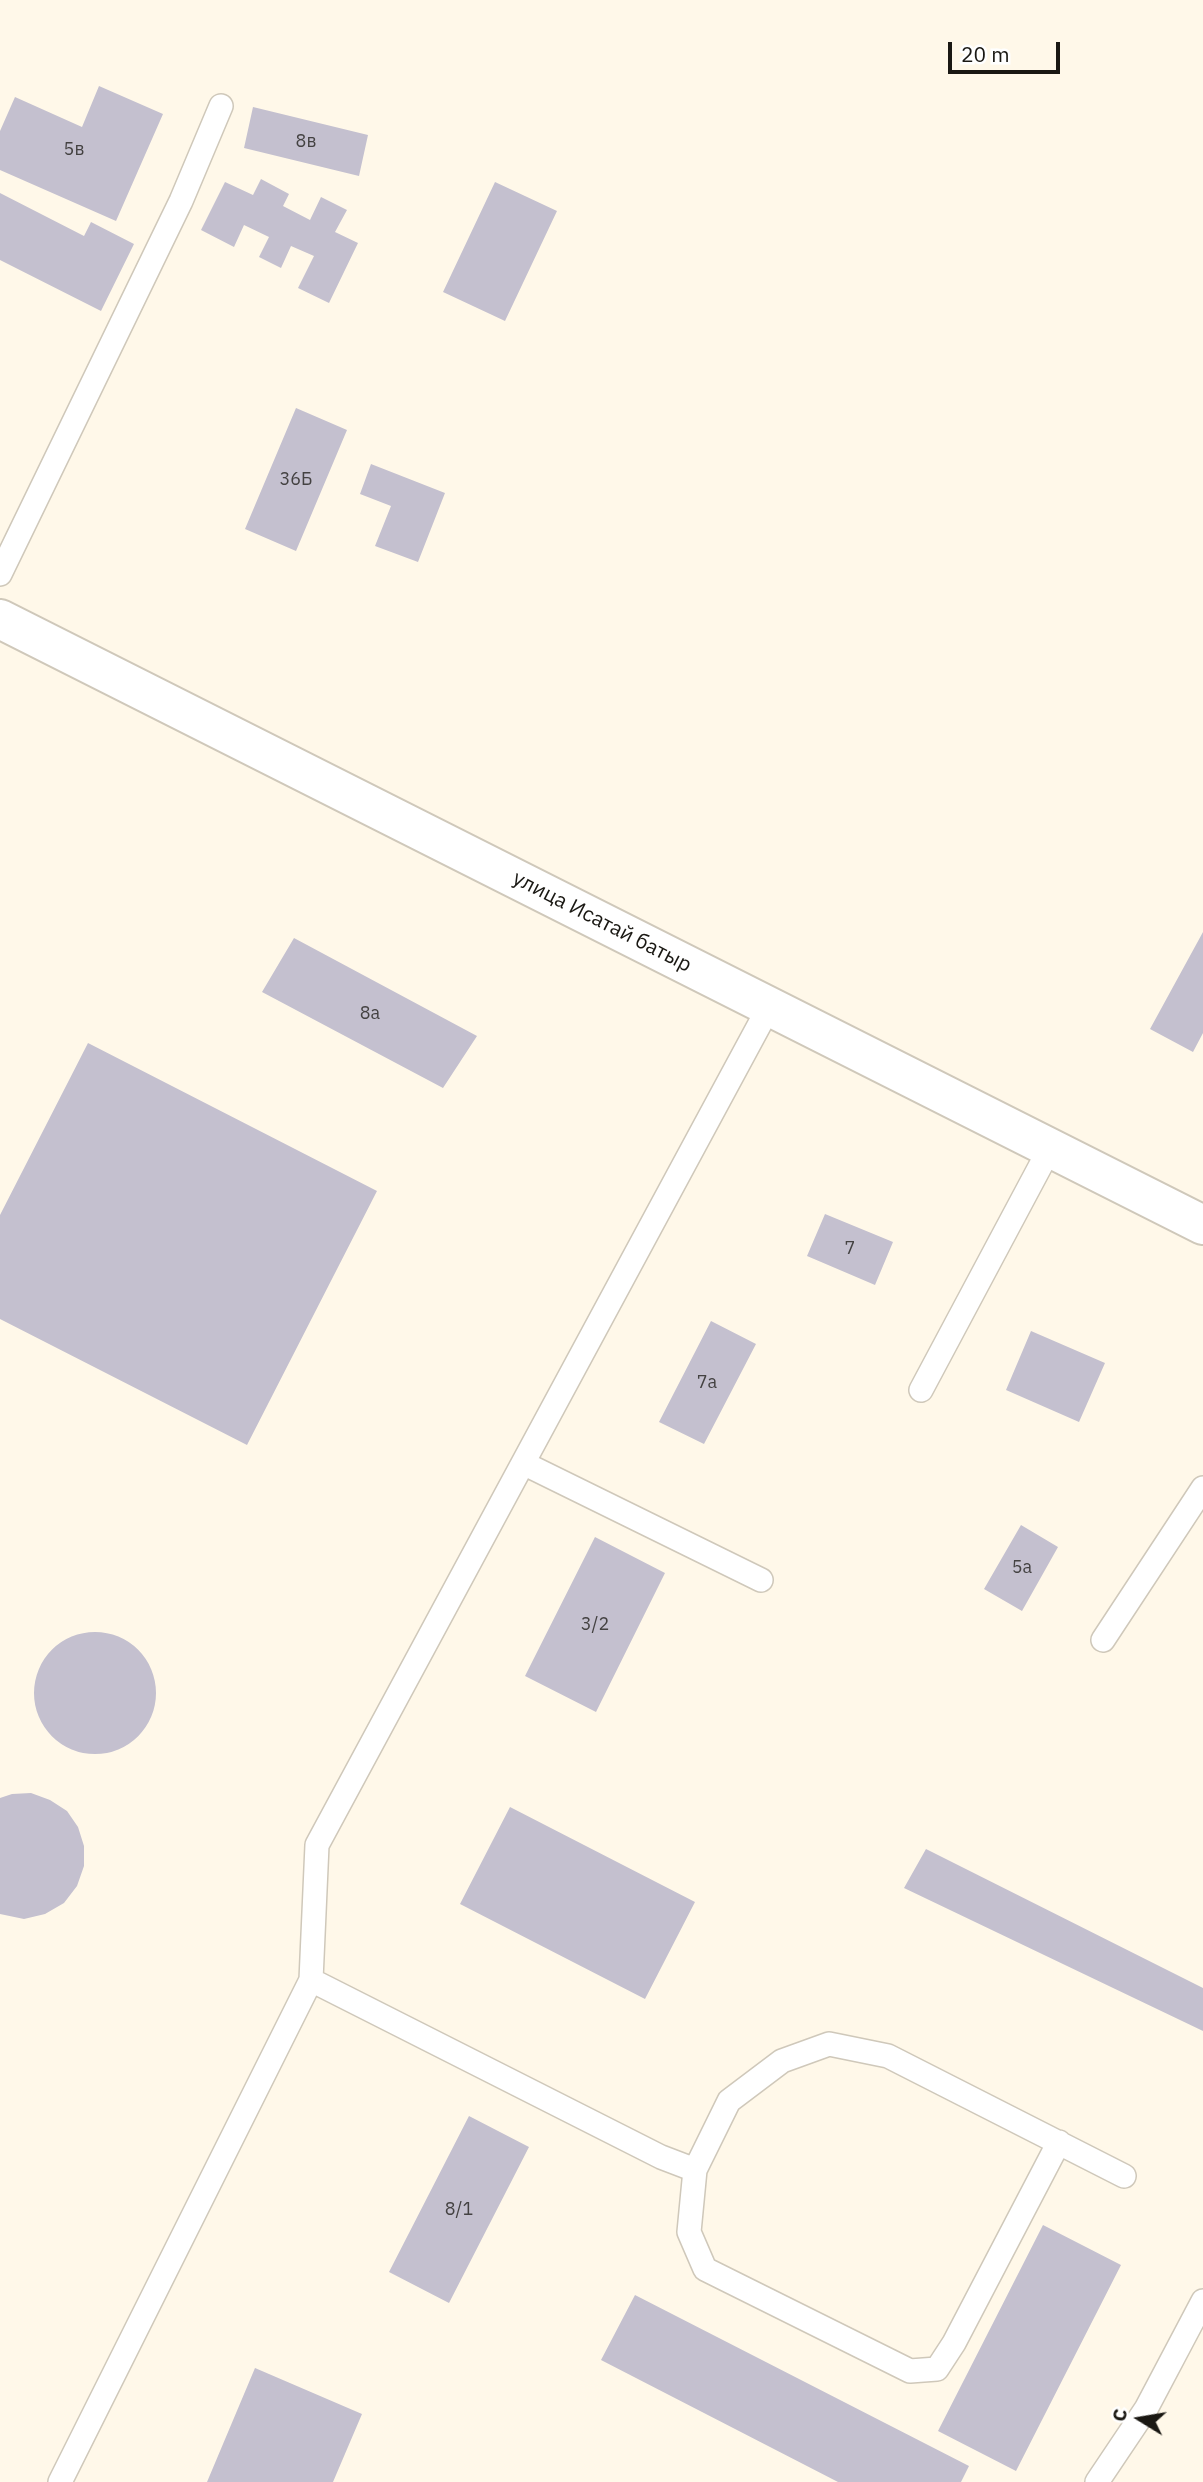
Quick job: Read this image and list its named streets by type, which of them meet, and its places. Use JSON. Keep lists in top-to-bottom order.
{
  "streets": {
    "street": ["улица Исатай батыр"]
  },
  "house_numbers": [
    "8в",
    "5в",
    "36Б",
    "8а",
    "7",
    "7а",
    "5а",
    "3/2",
    "8/1"
  ],
  "scale_bar": "20 m",
  "north": "left"
}
